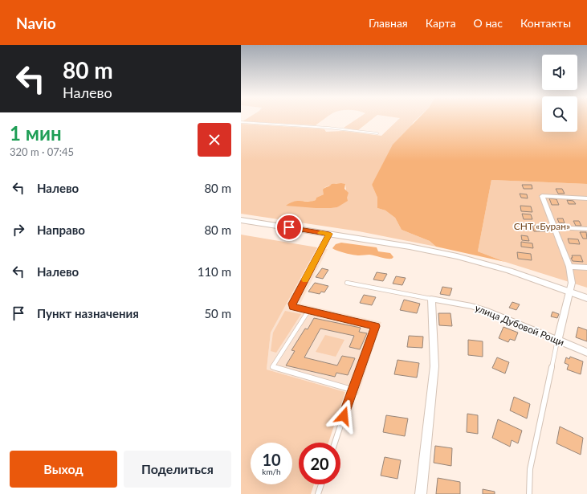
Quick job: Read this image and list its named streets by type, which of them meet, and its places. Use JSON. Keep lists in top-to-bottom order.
{
  "streets": {
    "street": ["улица Дубовой Рощи"]
  },
  "parks": ["СНТ «Буран»"],
  "page": {
    "header": "Navio",
    "nav": [
      "Главная",
      "Карта",
      "О нас",
      "Контакты"
    ],
    "turn": ["80 m", "Налево"],
    "heading": ["1 мин", "320 m · 07:45"],
    "list": [
      {
        "name": "Налево",
        "value": "80 m"
      },
      {
        "name": "Направо",
        "value": "80 m"
      },
      {
        "name": "Налево",
        "value": "110 m"
      },
      {
        "name": "Пункт назначения",
        "value": "50 m"
      }
    ],
    "speed": "10 km/h",
    "limit": "20",
    "buttons": ["Выход", "Поделиться"]
  }
}
